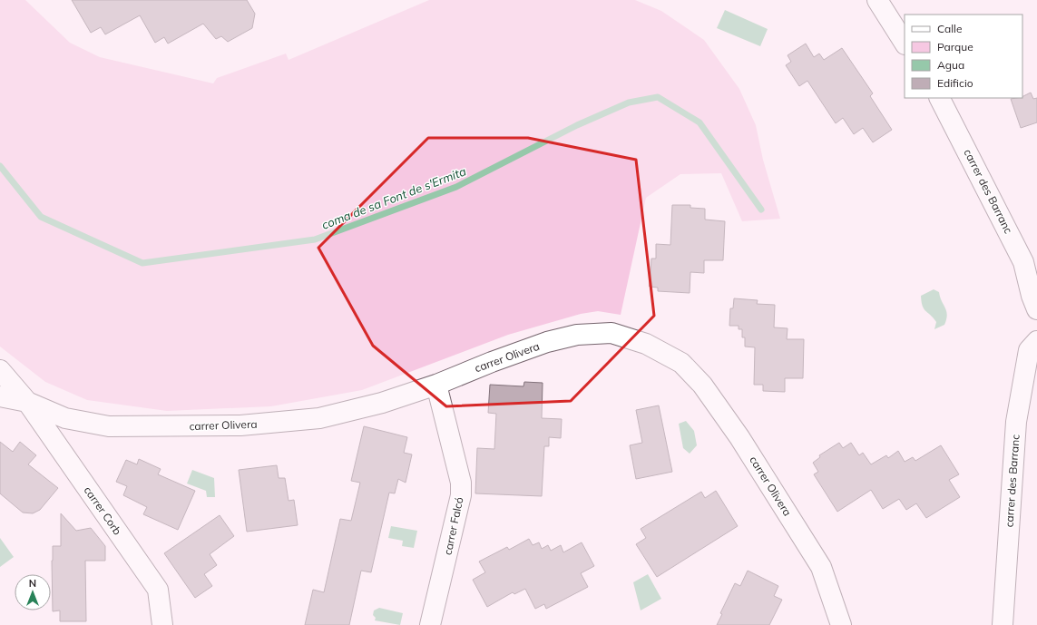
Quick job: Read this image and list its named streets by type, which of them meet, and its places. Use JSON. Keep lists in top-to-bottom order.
{
  "streets": {
    "street": [
      "carrer des Barranc",
      "carrer Olivera",
      "carrer Corb",
      "carrer Falcó"
    ]
  },
  "crossings": [
    ["carrer Olivera", "carrer Corb"],
    ["carrer Olivera", "carrer Falcó"]
  ],
  "water": ["coma de sa Font de s'Ermita"],
  "legend": [
    "Calle",
    "Parque",
    "Agua",
    "Edificio"
  ],
  "north": "top"
}
